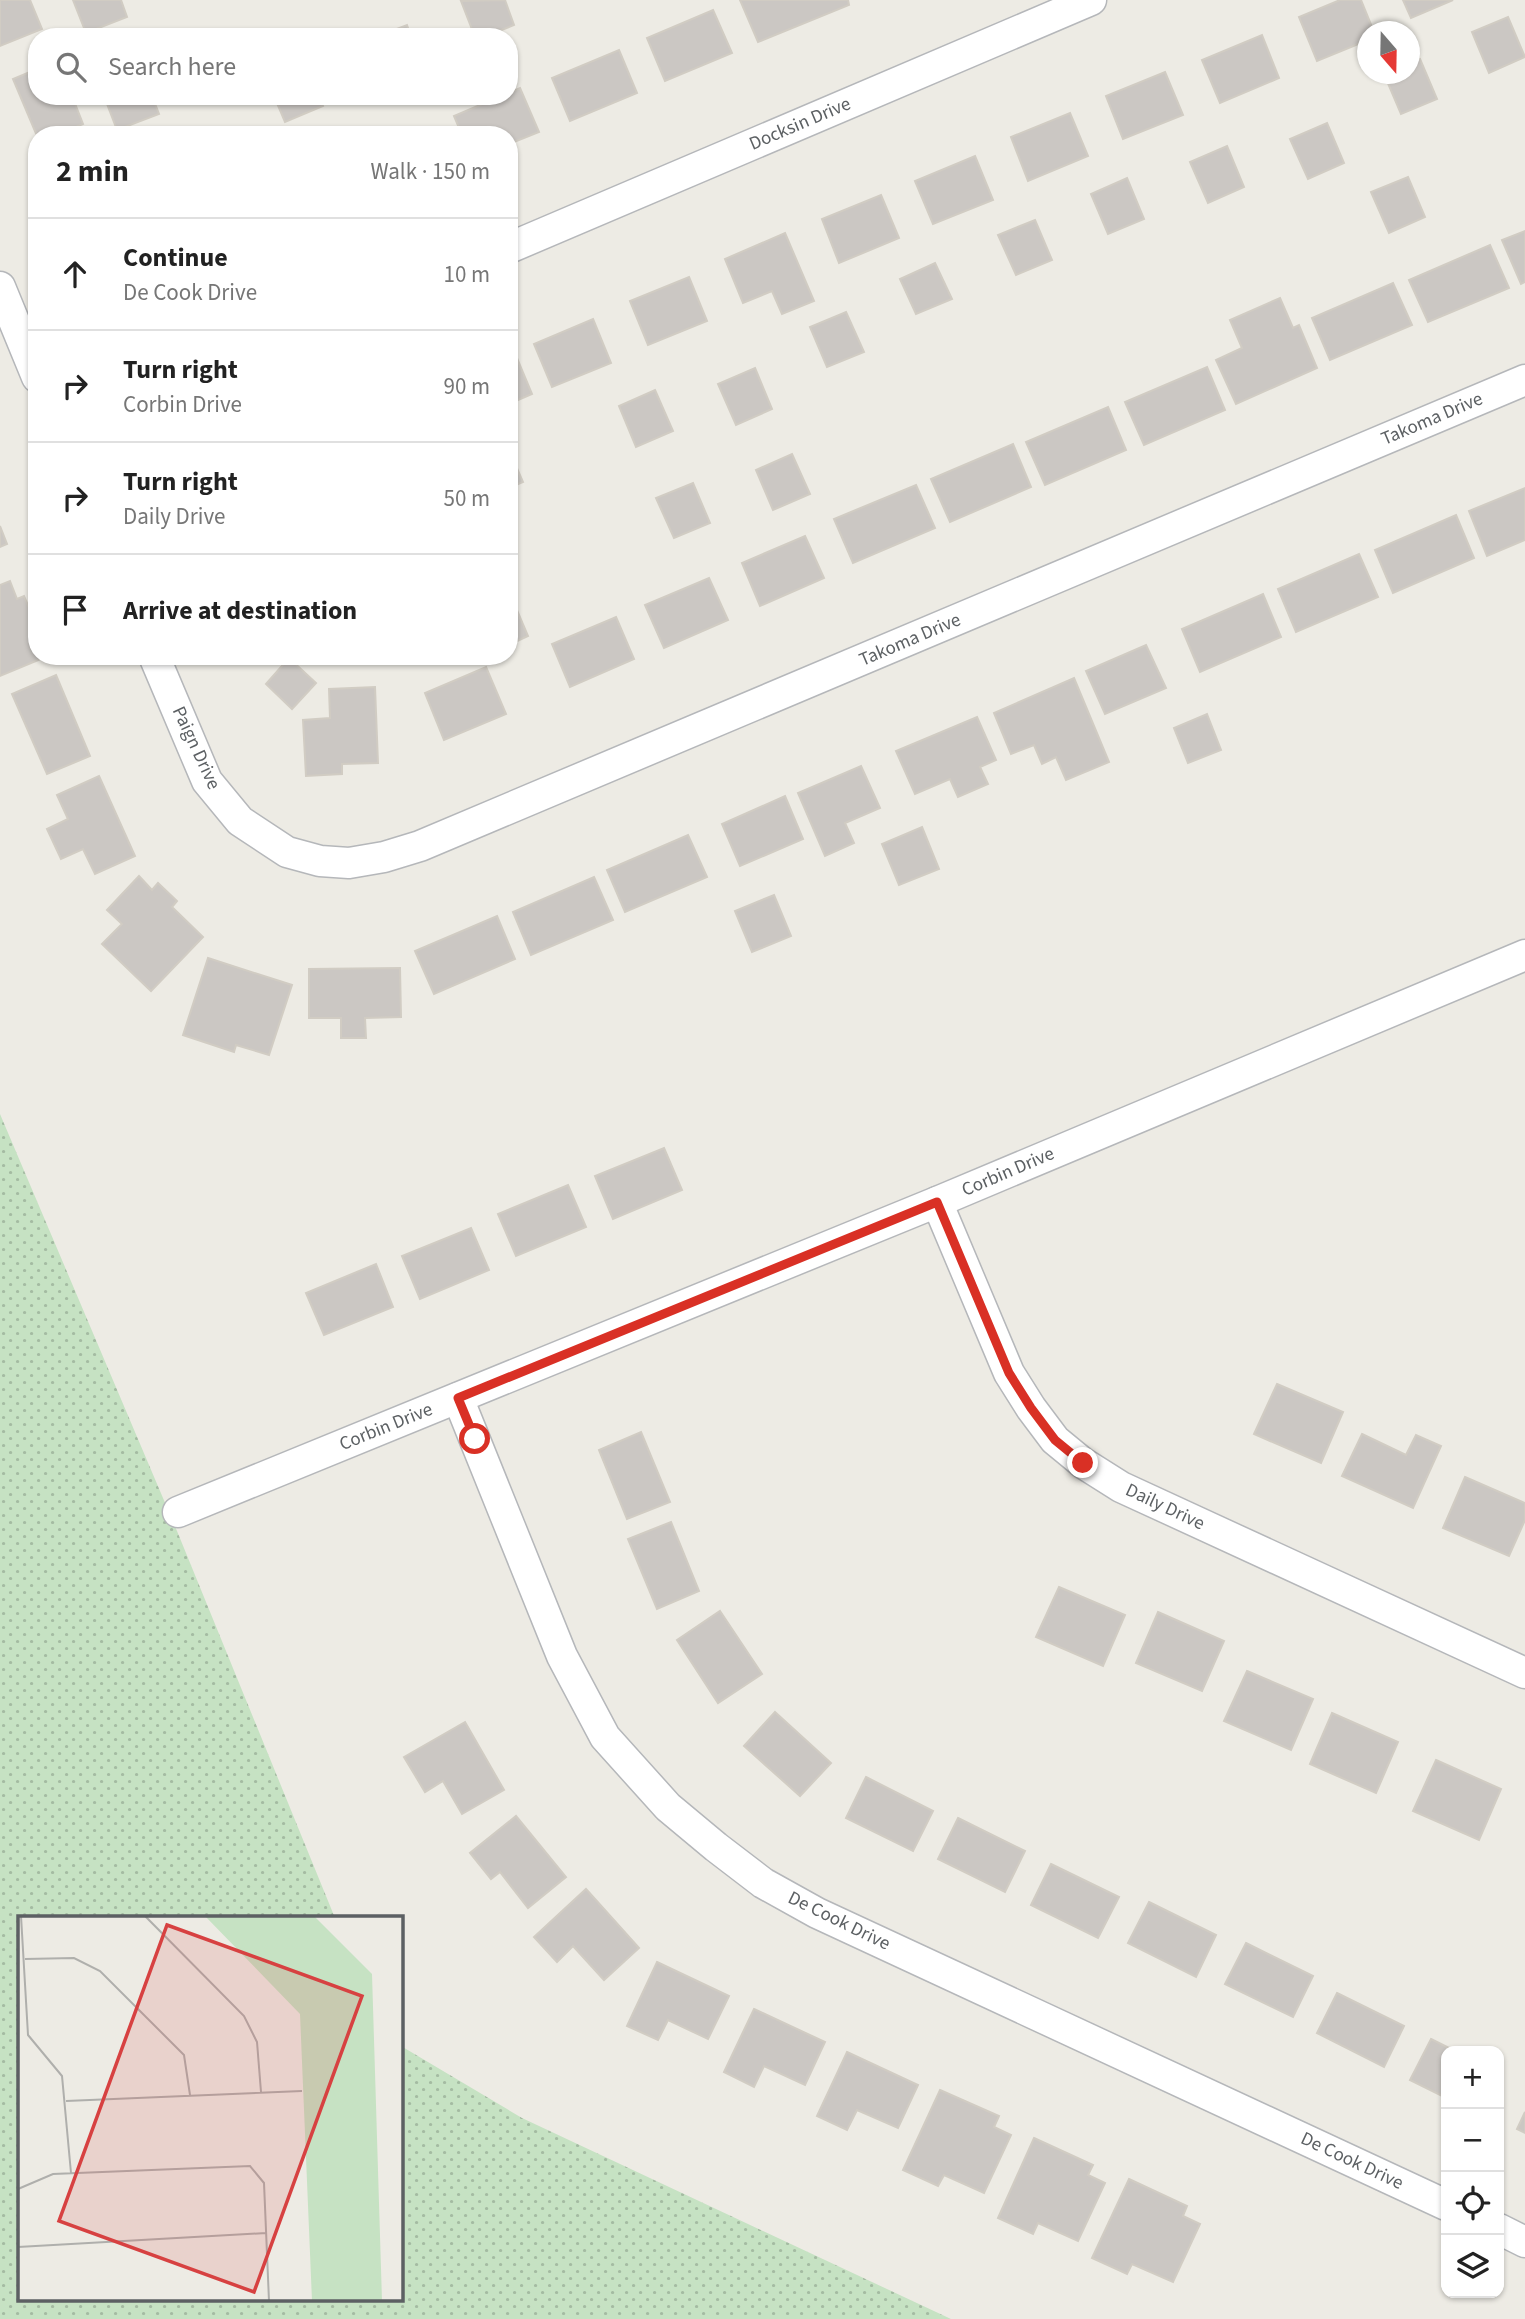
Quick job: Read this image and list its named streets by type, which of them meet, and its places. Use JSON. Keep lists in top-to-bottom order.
{
  "streets": {
    "street": [
      "Docksin Drive",
      "Takoma Drive",
      "Paign Drive",
      "Corbin Drive",
      "Daily Drive",
      "De Cook Drive"
    ]
  },
  "crossings": [
    ["Takoma Drive", "Paign Drive"],
    ["Corbin Drive", "Daily Drive"],
    ["Corbin Drive", "De Cook Drive"]
  ],
  "north": "bottom",
  "page": {
    "search": "Search here",
    "heading": ["2 min", "Walk · 150 m"],
    "list": [
      ["Continue", "De Cook Drive", "10 m"],
      ["Turn right", "Corbin Drive", "90 m"],
      ["Turn right", "Daily Drive", "50 m"],
      "Arrive at destination"
    ],
    "map_buttons": ["+", "−"]
  }
}
